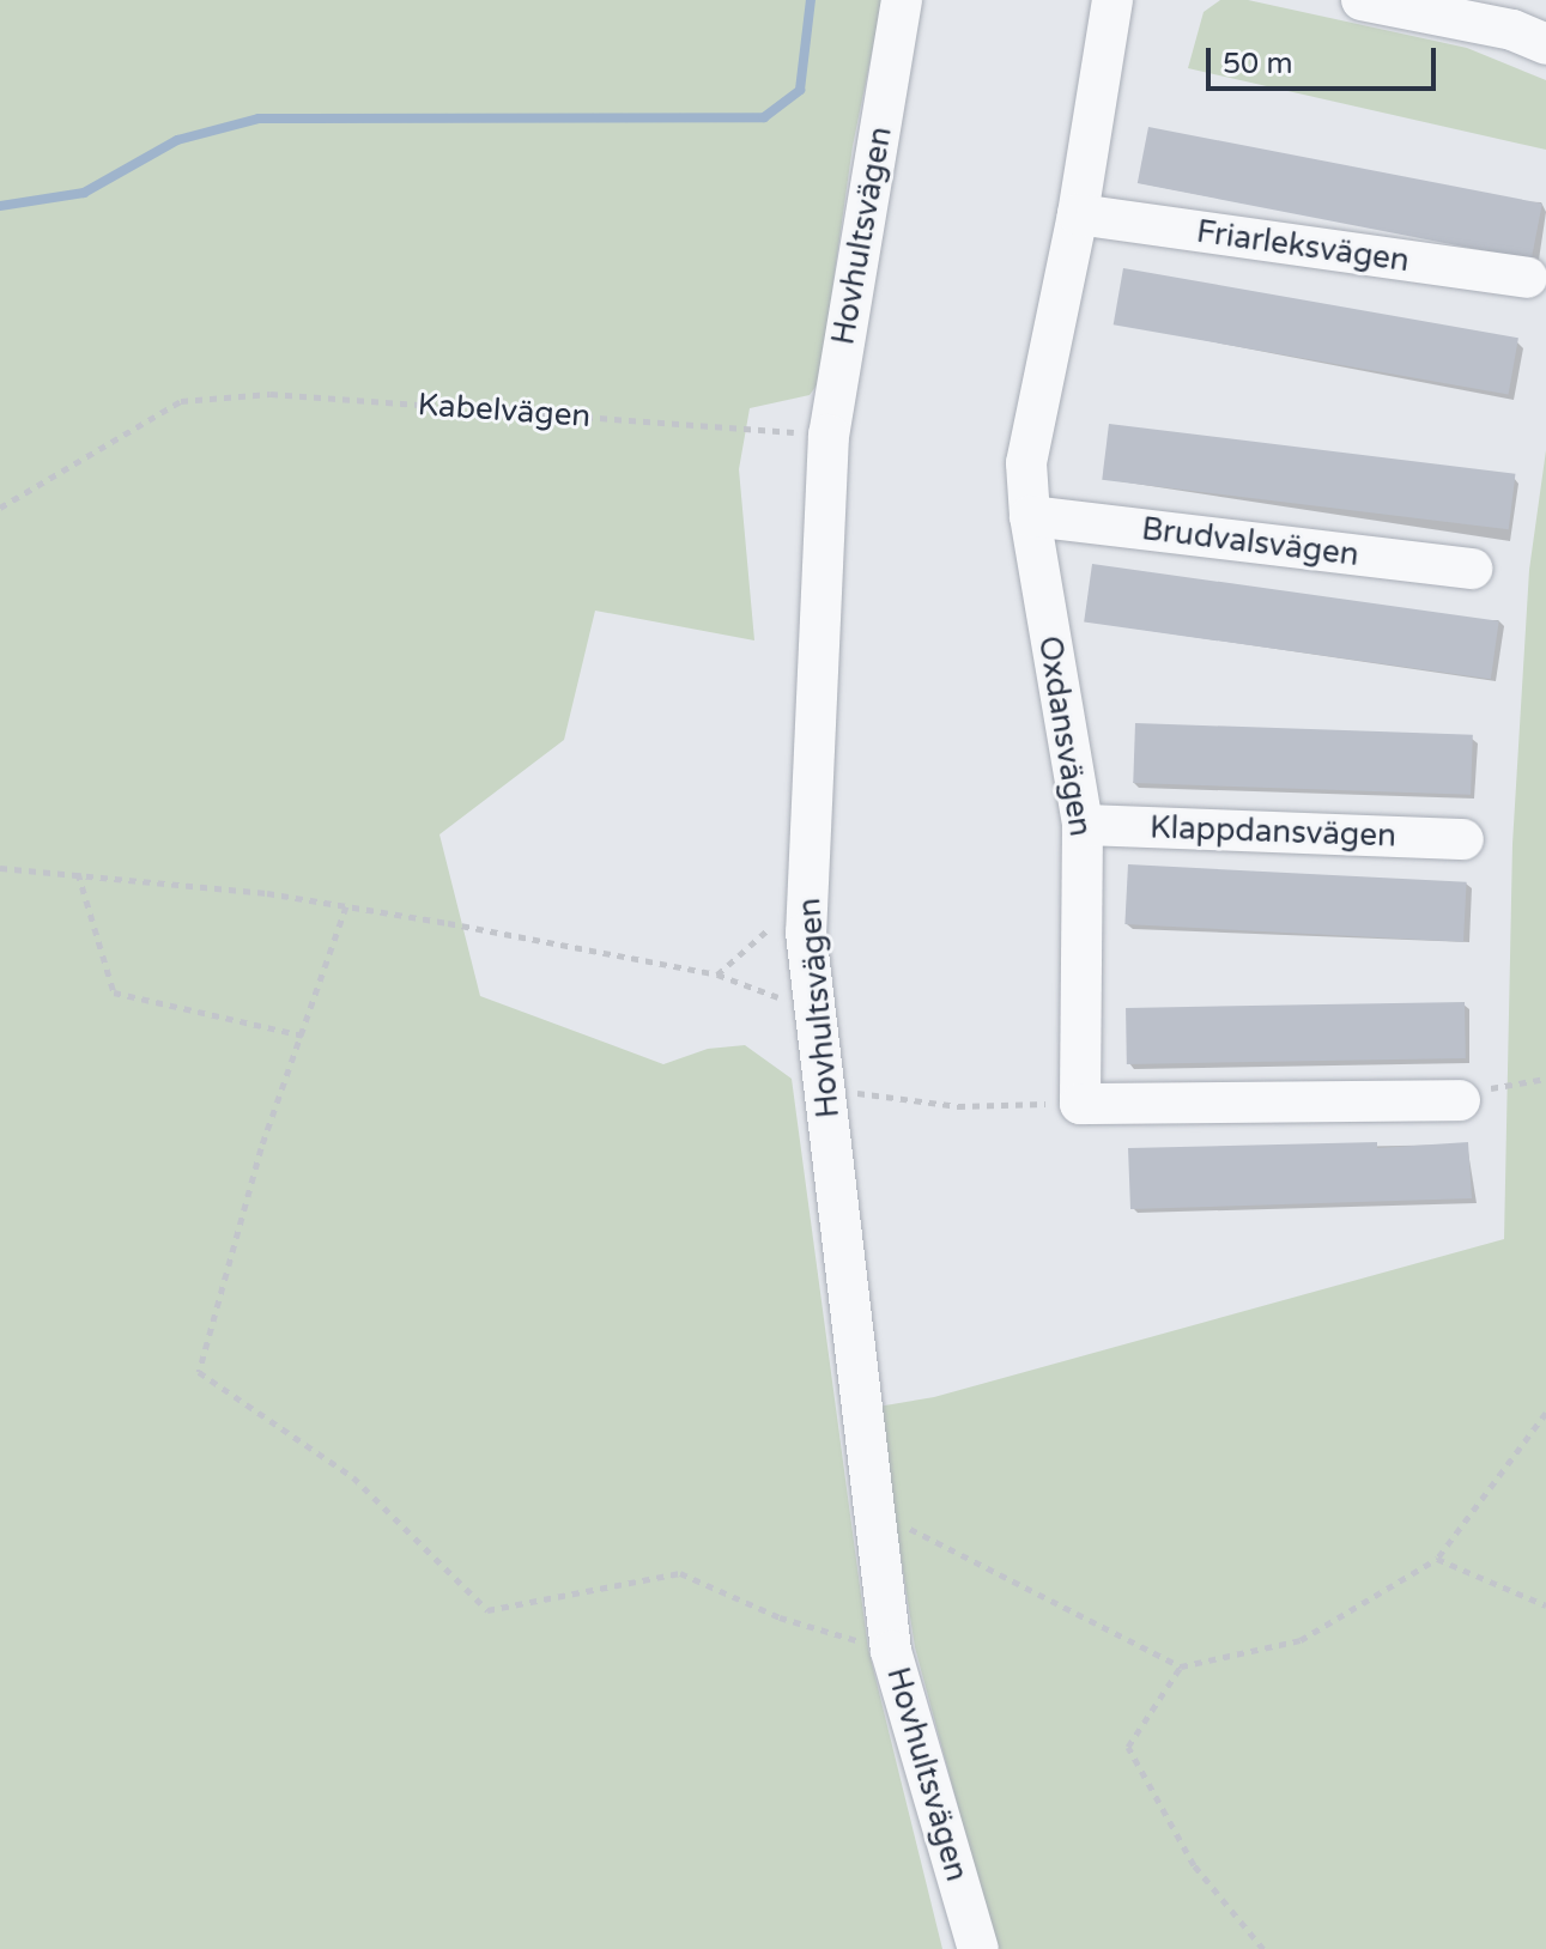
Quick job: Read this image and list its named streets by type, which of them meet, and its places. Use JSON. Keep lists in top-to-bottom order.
{
  "streets": {
    "street": [
      "Hovhultsvägen",
      "Friarleksvägen",
      "Brudvalsvägen",
      "Oxdansvägen",
      "Klappdansvägen"
    ],
    "path": ["Kabelvägen"]
  },
  "crossings": [
    ["Hovhultsvägen", "Kabelvägen"],
    ["Friarleksvägen", "Oxdansvägen"],
    ["Brudvalsvägen", "Oxdansvägen"],
    ["Oxdansvägen", "Klappdansvägen"]
  ],
  "scale_bar": "50 m"
}
